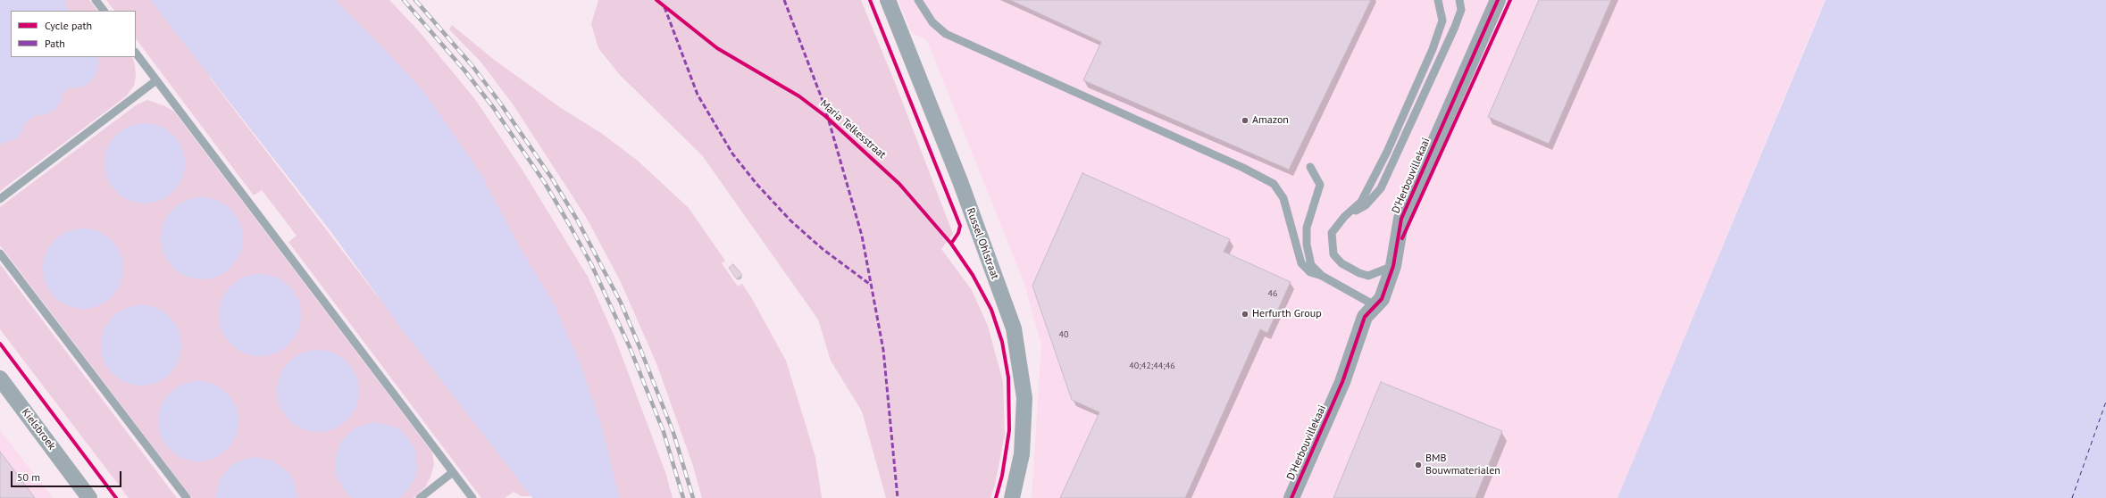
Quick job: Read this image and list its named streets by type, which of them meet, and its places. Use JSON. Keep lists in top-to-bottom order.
{
  "streets": {
    "street": ["D'Herbouvillekaai", "Russel Ohlstraat", "Kielsbroek"],
    "cycle path": ["Maria Telkesstraat"]
  },
  "places": ["Amazon", "Herfurth Group", "BMB Bouwmaterialen"],
  "house_numbers": ["46", "40", "40;42;44;46"],
  "legend": ["Cycle path", "Path"],
  "scale_bar": "50 m"
}
